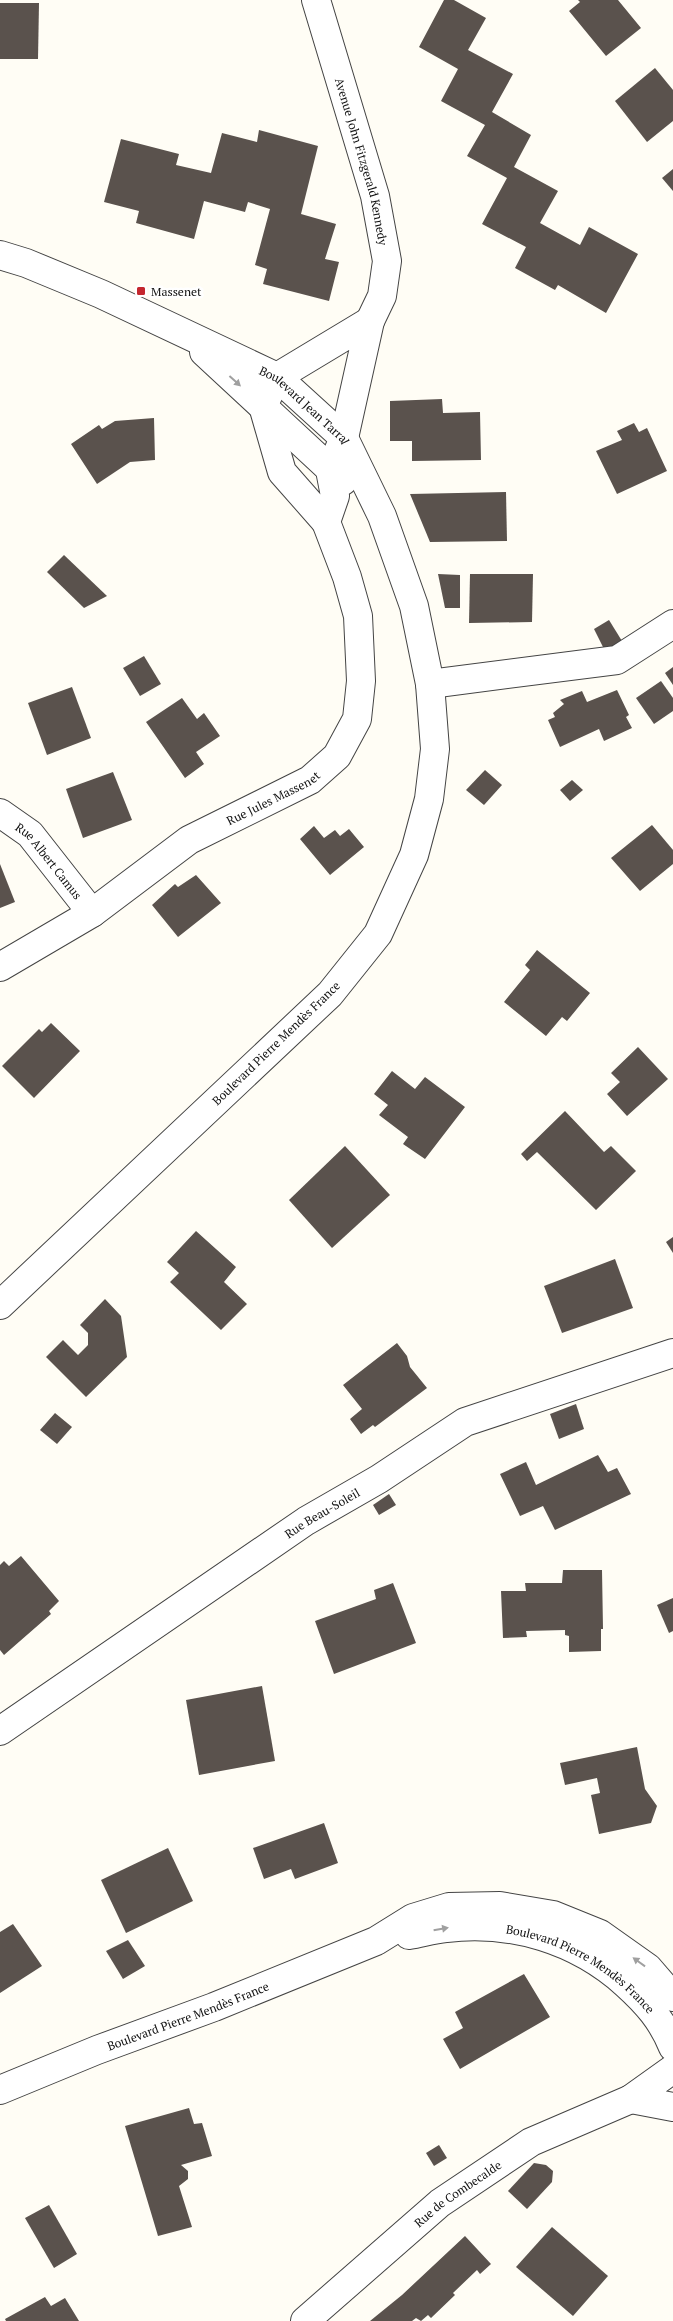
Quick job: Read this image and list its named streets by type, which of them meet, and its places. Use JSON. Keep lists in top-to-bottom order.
{
  "streets": {
    "street": [
      "Avenue John Fitzgerald Kennedy",
      "Boulevard Jean Tarral",
      "Rue Jules Massenet",
      "Rue Albert Camus",
      "Boulevard Pierre Mendès France",
      "Rue Beau-Soleil",
      "Rue de Combecalde"
    ]
  },
  "crossings": [
    ["Avenue John Fitzgerald Kennedy", "Boulevard Jean Tarral"],
    ["Boulevard Jean Tarral", "Rue Jules Massenet"],
    ["Boulevard Jean Tarral", "Boulevard Pierre Mendès France"],
    ["Rue Jules Massenet", "Rue Albert Camus"]
  ],
  "places": {
    "transit": ["Massenet"]
  }
}
